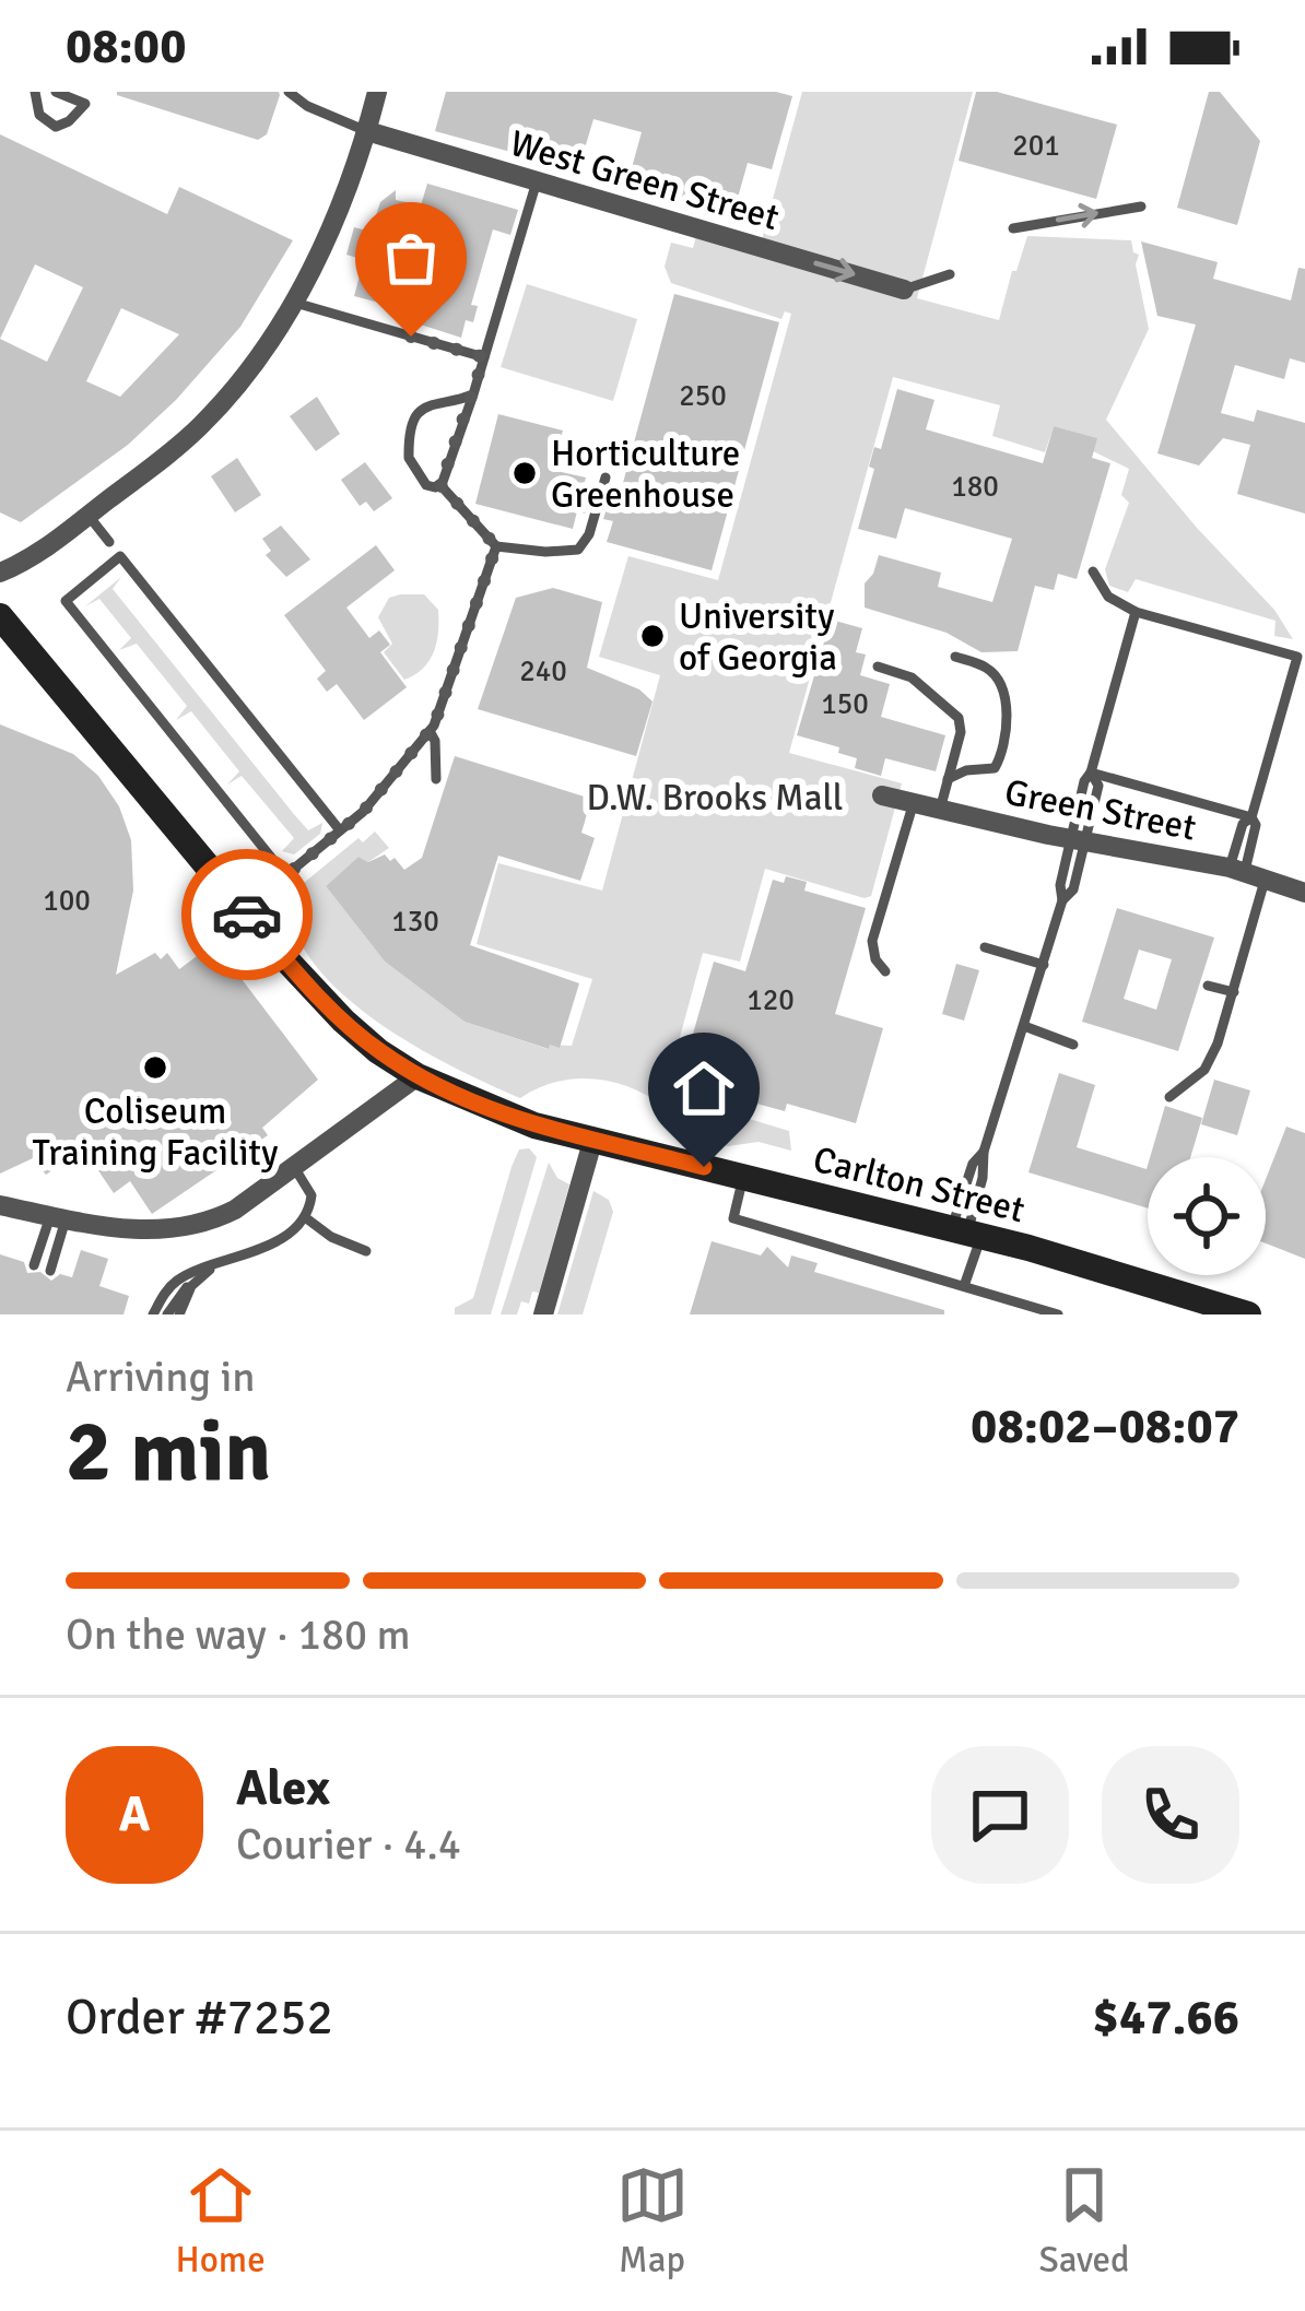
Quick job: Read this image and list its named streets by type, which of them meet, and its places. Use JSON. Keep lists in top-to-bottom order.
{
  "streets": {
    "street": ["West Green Street", "Green Street", "Carlton Street"]
  },
  "one_way": ["West Green Street"],
  "parks": ["D.W. Brooks Mall"],
  "places": ["Horticulture Greenhouse", "University of Georgia", "Coliseum Training Facility"],
  "house_numbers": [
    "201",
    "250",
    "180",
    "240",
    "150",
    "100",
    "130",
    "120"
  ],
  "page": {
    "status": "08:00",
    "heading": ["2 min", "Arriving in", "08:02–08:07"],
    "panel": [
      "Alex",
      "Courier · 4.4",
      "Order #7252",
      "$47.66"
    ],
    "bar": "On the way · 180 m",
    "round": "A",
    "tabs": ["Home", "Map", "Saved"]
  }
}
